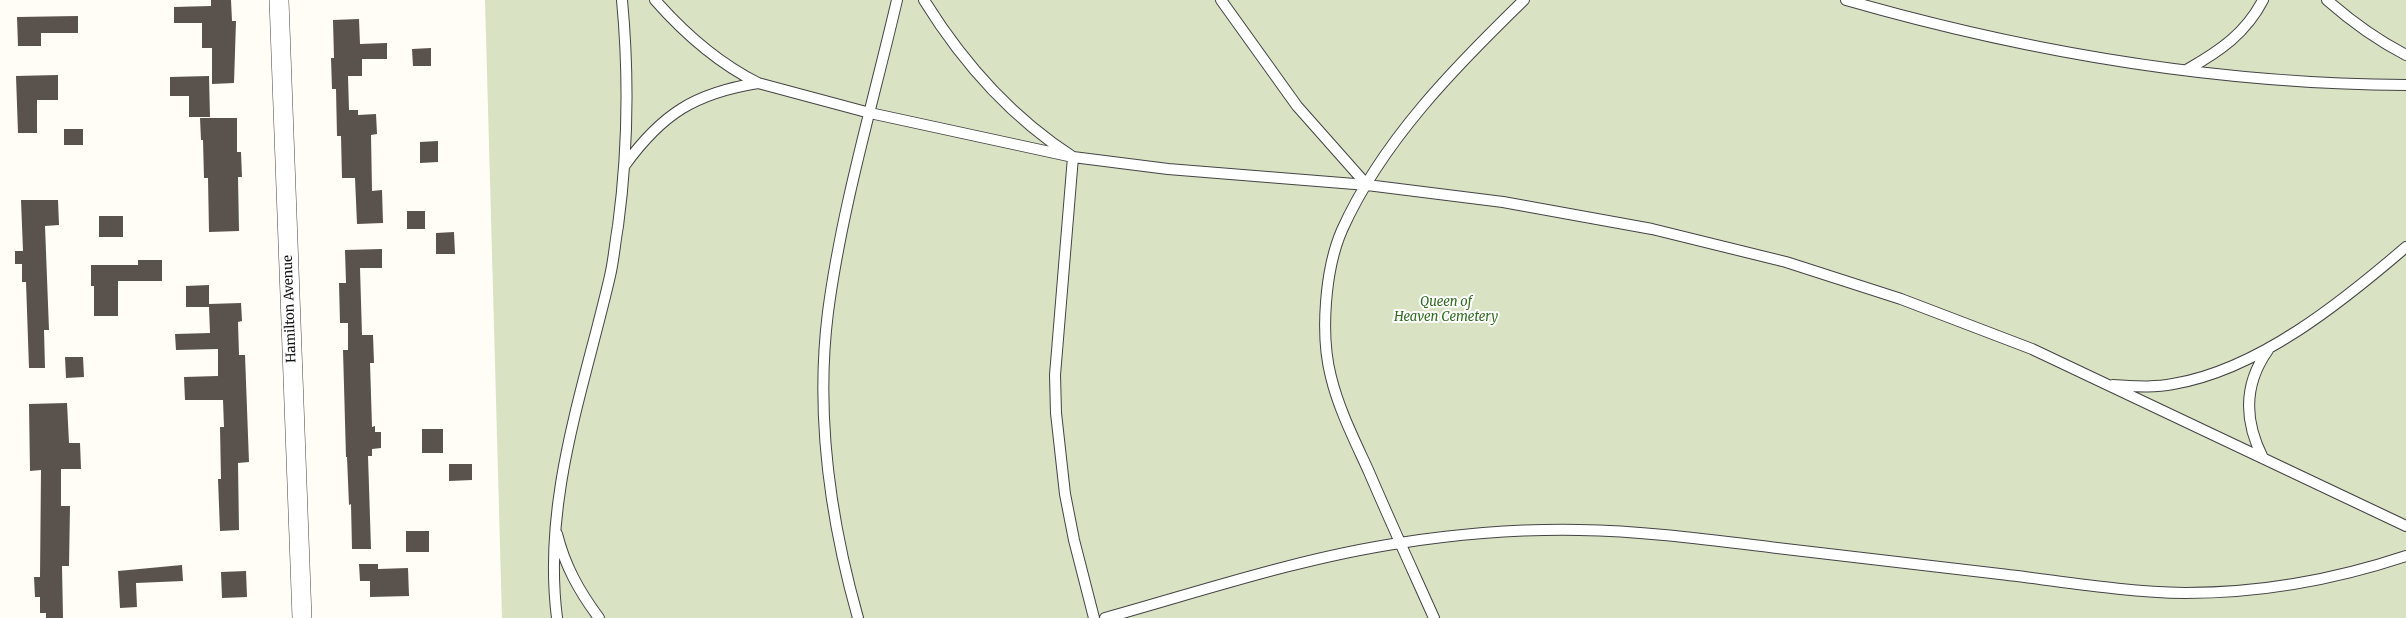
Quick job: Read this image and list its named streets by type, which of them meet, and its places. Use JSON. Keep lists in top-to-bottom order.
{
  "streets": {
    "street": ["Hamilton Avenue"]
  },
  "parks": ["Queen of Heaven Cemetery"]
}
